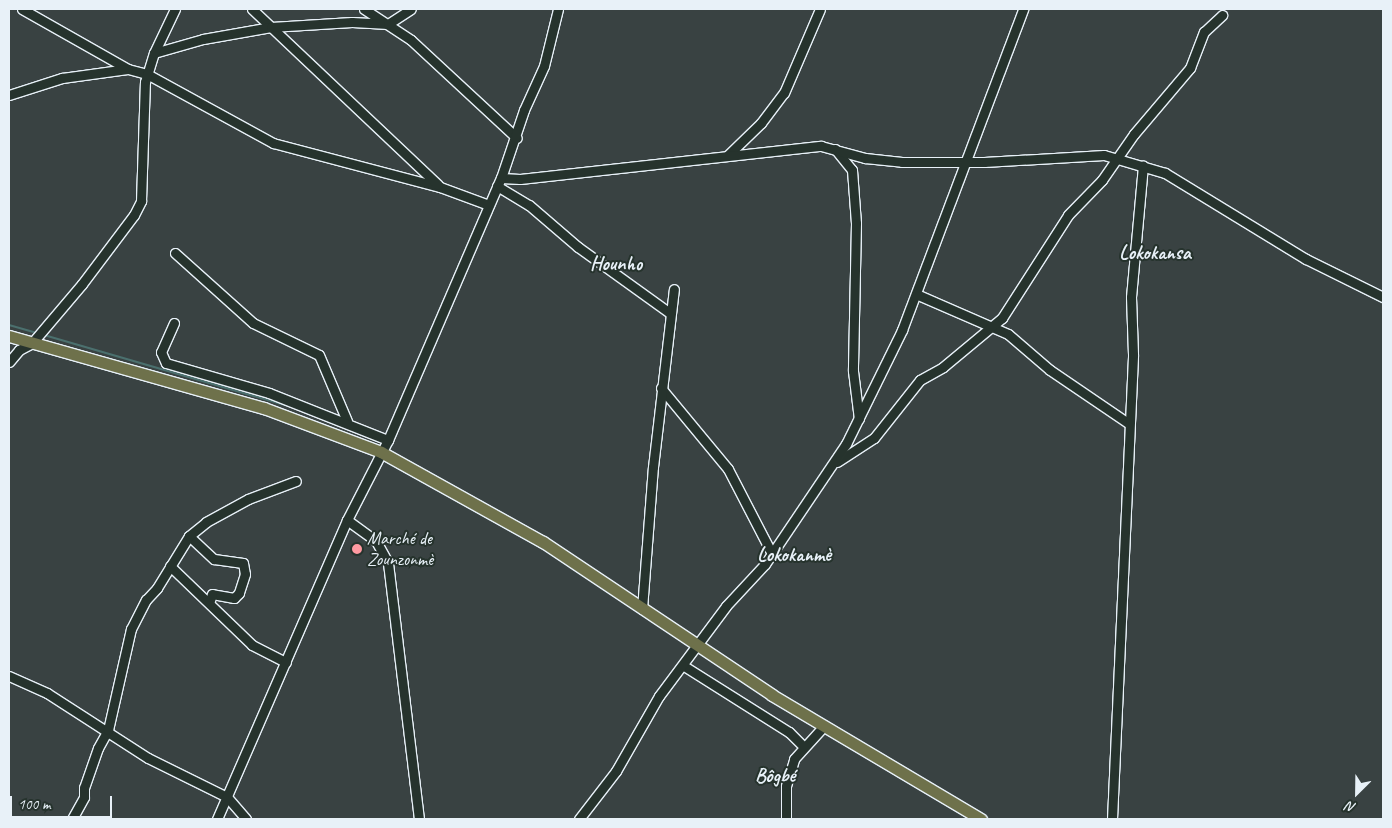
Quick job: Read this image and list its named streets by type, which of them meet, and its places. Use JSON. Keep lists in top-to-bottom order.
{
  "districts": [
    "Lokokansa",
    "Hounho",
    "Lokokanmè",
    "Bôgbé"
  ],
  "places": ["Marché de Zounzonmè"],
  "scale_bar": "100 m",
  "north": "bottom left"
}
